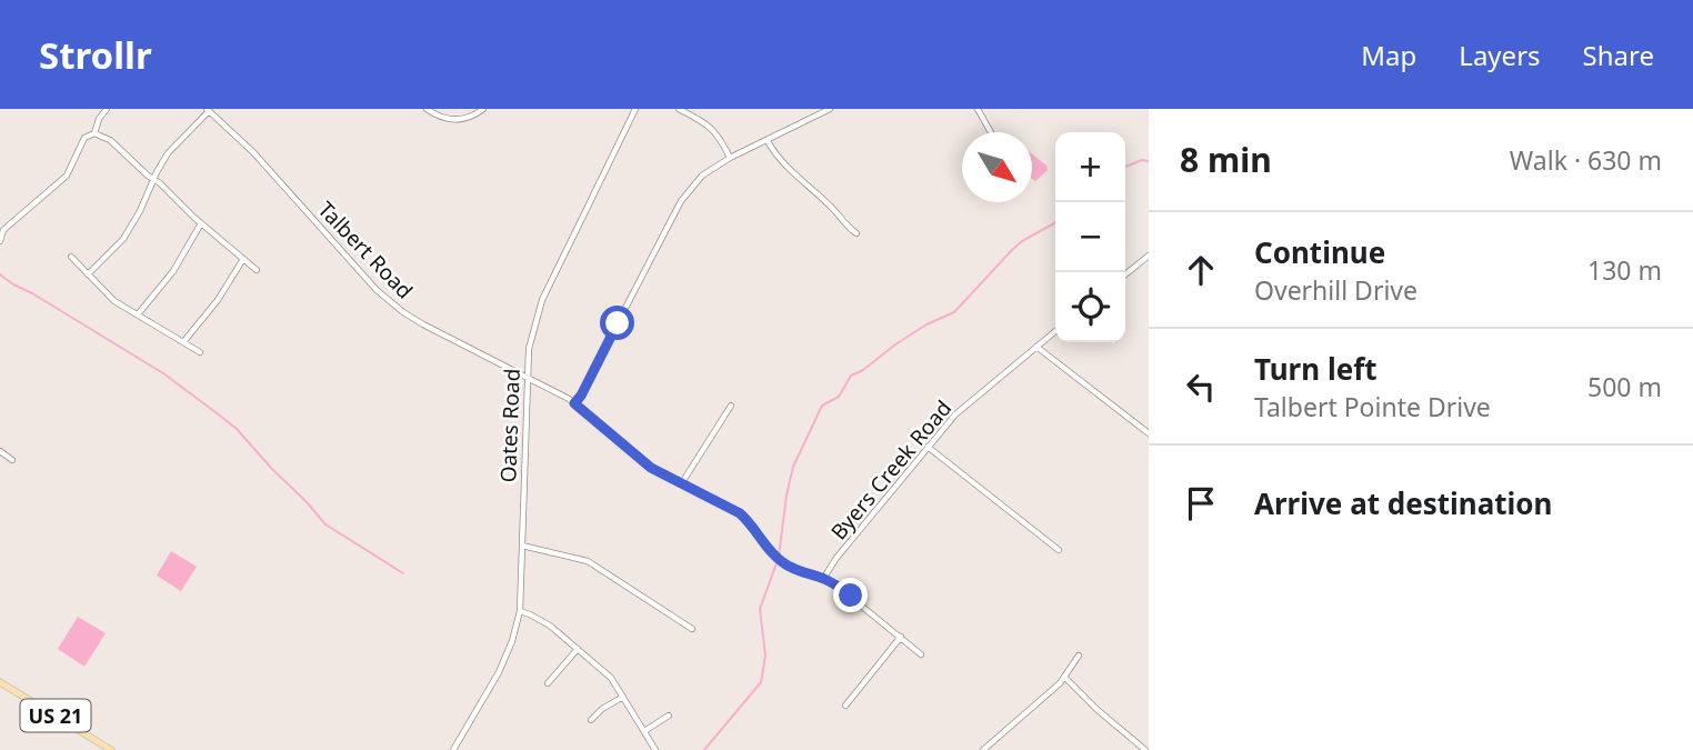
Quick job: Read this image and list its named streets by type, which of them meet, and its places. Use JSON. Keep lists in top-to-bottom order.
{
  "streets": {
    "main road": ["US 21"],
    "street": ["Talbert Road", "Oates Road", "Byers Creek Road"]
  },
  "crossings": [
    ["Talbert Road", "Oates Road"],
    ["Talbert Road", "Byers Creek Road"]
  ],
  "north": "bottom right",
  "page": {
    "header": "Strollr",
    "nav": ["Map", "Layers", "Share"],
    "heading": ["8 min", "Walk · 630 m"],
    "map_buttons": ["+", "−"],
    "list": [
      ["Continue", "Overhill Drive", "130 m"],
      ["Turn left", "Talbert Pointe Drive", "500 m"],
      "Arrive at destination"
    ]
  }
}
